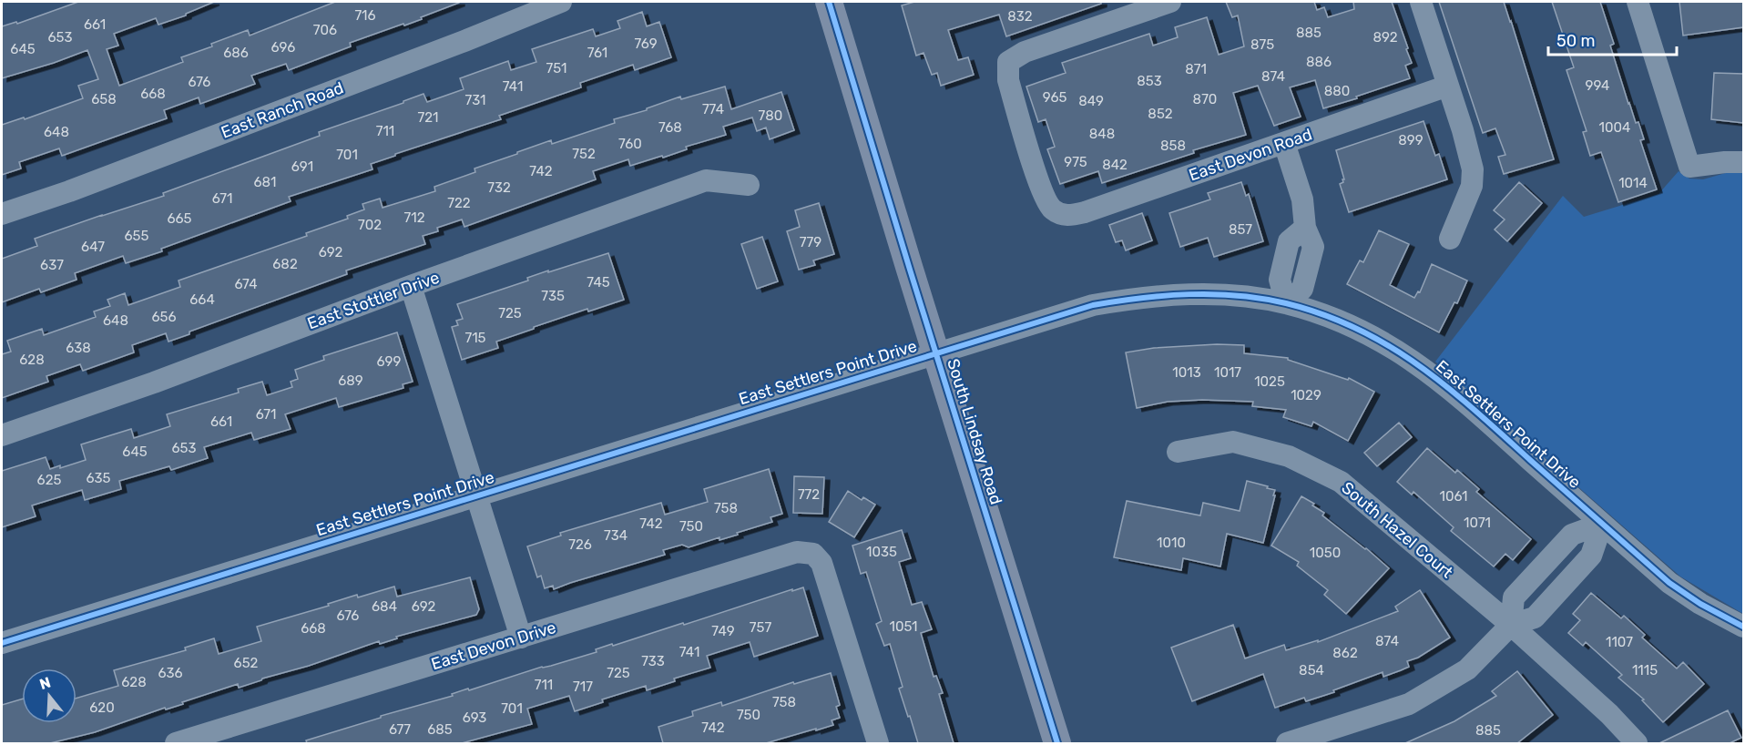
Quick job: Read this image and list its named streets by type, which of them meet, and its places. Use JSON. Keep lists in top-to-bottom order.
{
  "streets": {
    "main road": ["South Lindsay Road"],
    "street": [
      "East Ranch Road",
      "East Devon Road",
      "East Stottler Drive",
      "East Settlers Point Drive",
      "South Hazel Court",
      "East Devon Drive"
    ]
  },
  "crossings": [
    ["East Settlers Point Drive", "South Lindsay Road"]
  ],
  "house_numbers": [
    "716",
    "832",
    "661",
    "706",
    "885",
    "653",
    "892",
    "769",
    "875",
    "696",
    "645",
    "686",
    "761",
    "886",
    "751",
    "871",
    "874",
    "853",
    "676",
    "994",
    "741",
    "880",
    "668",
    "965",
    "658",
    "870",
    "731",
    "849",
    "774",
    "852",
    "780",
    "721",
    "768",
    "1004",
    "711",
    "648",
    "848",
    "899",
    "760",
    "858",
    "752",
    "701",
    "975",
    "842",
    "691",
    "742",
    "681",
    "1014",
    "732",
    "671",
    "722",
    "712",
    "665",
    "702",
    "857",
    "655",
    "779",
    "647",
    "692",
    "682",
    "637",
    "745",
    "674",
    "735",
    "664",
    "725",
    "656",
    "648",
    "715",
    "638",
    "628",
    "699",
    "1013",
    "1017",
    "689",
    "1025",
    "1029",
    "671",
    "661",
    "653",
    "645",
    "635",
    "625",
    "772",
    "1061",
    "758",
    "1071",
    "742",
    "750",
    "734",
    "1010",
    "726",
    "1035",
    "1050",
    "684",
    "692",
    "676",
    "1051",
    "757",
    "668",
    "749",
    "874",
    "1107",
    "741",
    "862",
    "733",
    "652",
    "854",
    "1115",
    "636",
    "725",
    "628",
    "711",
    "717",
    "758",
    "620",
    "701",
    "750",
    "693",
    "742",
    "677",
    "685",
    "885"
  ],
  "scale_bar": "50 m",
  "north": "top"
}
